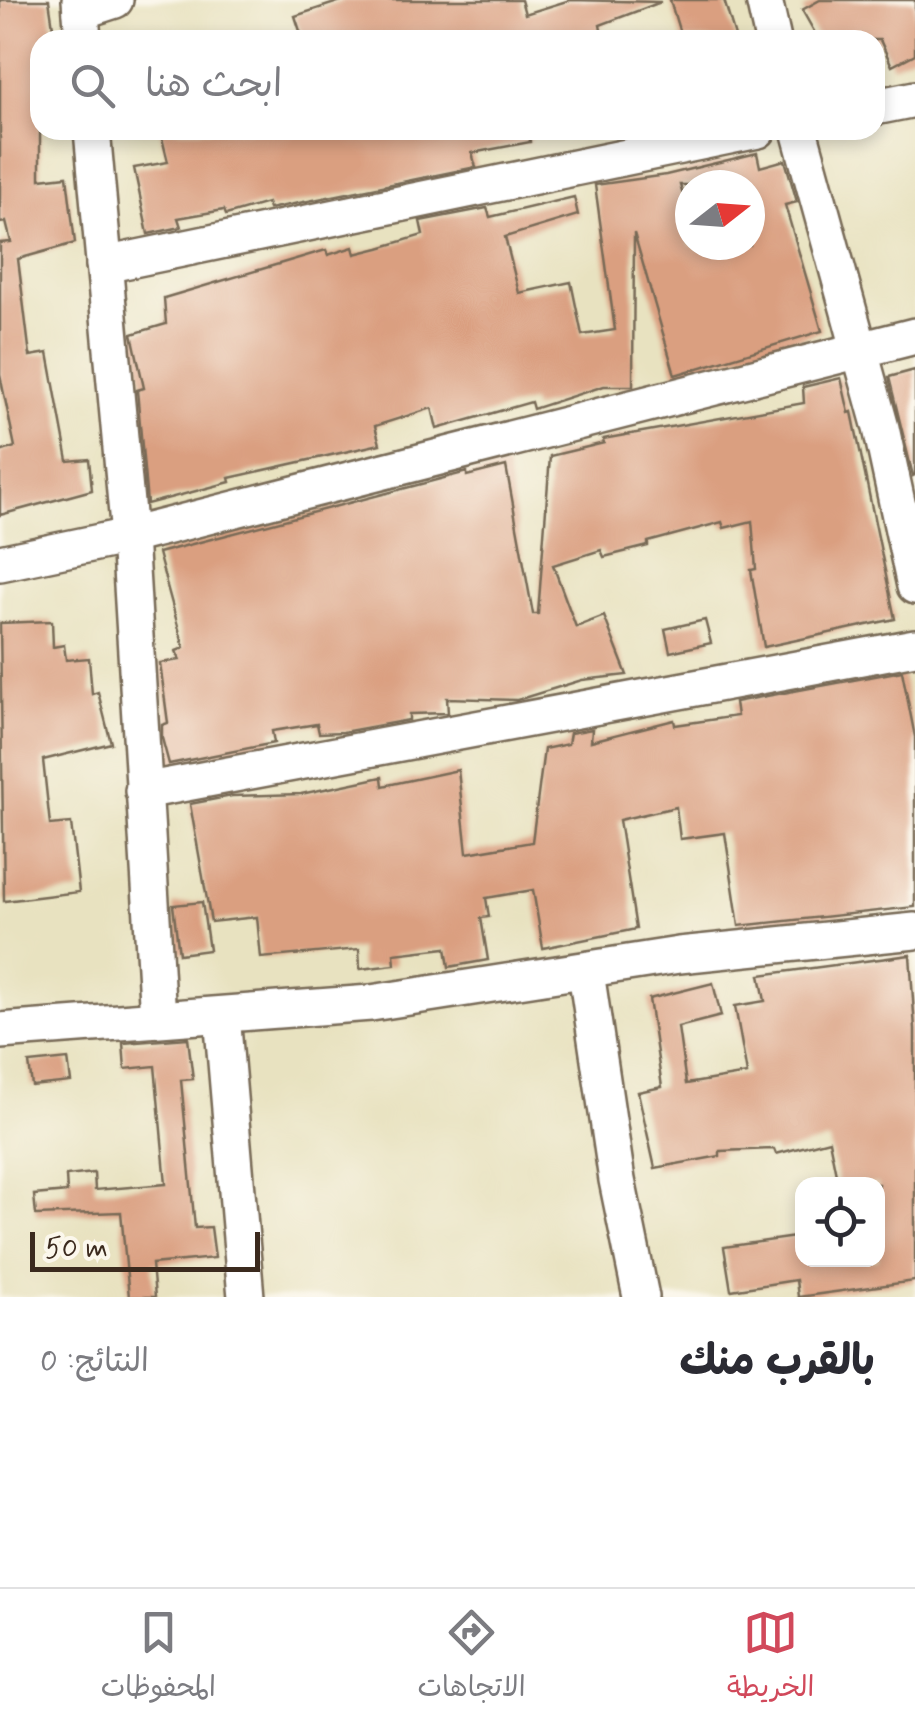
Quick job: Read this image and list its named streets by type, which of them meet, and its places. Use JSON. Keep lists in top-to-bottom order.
{
  "scale_bar": "50 m",
  "north": "right",
  "page": {
    "search": "ابحث هنا",
    "scale": "50 m",
    "heading": ["بالقرب منك", "النتائج: 0"],
    "nav": ["الخريطة", "الاتجاهات", "المحفوظات"]
  }
}
